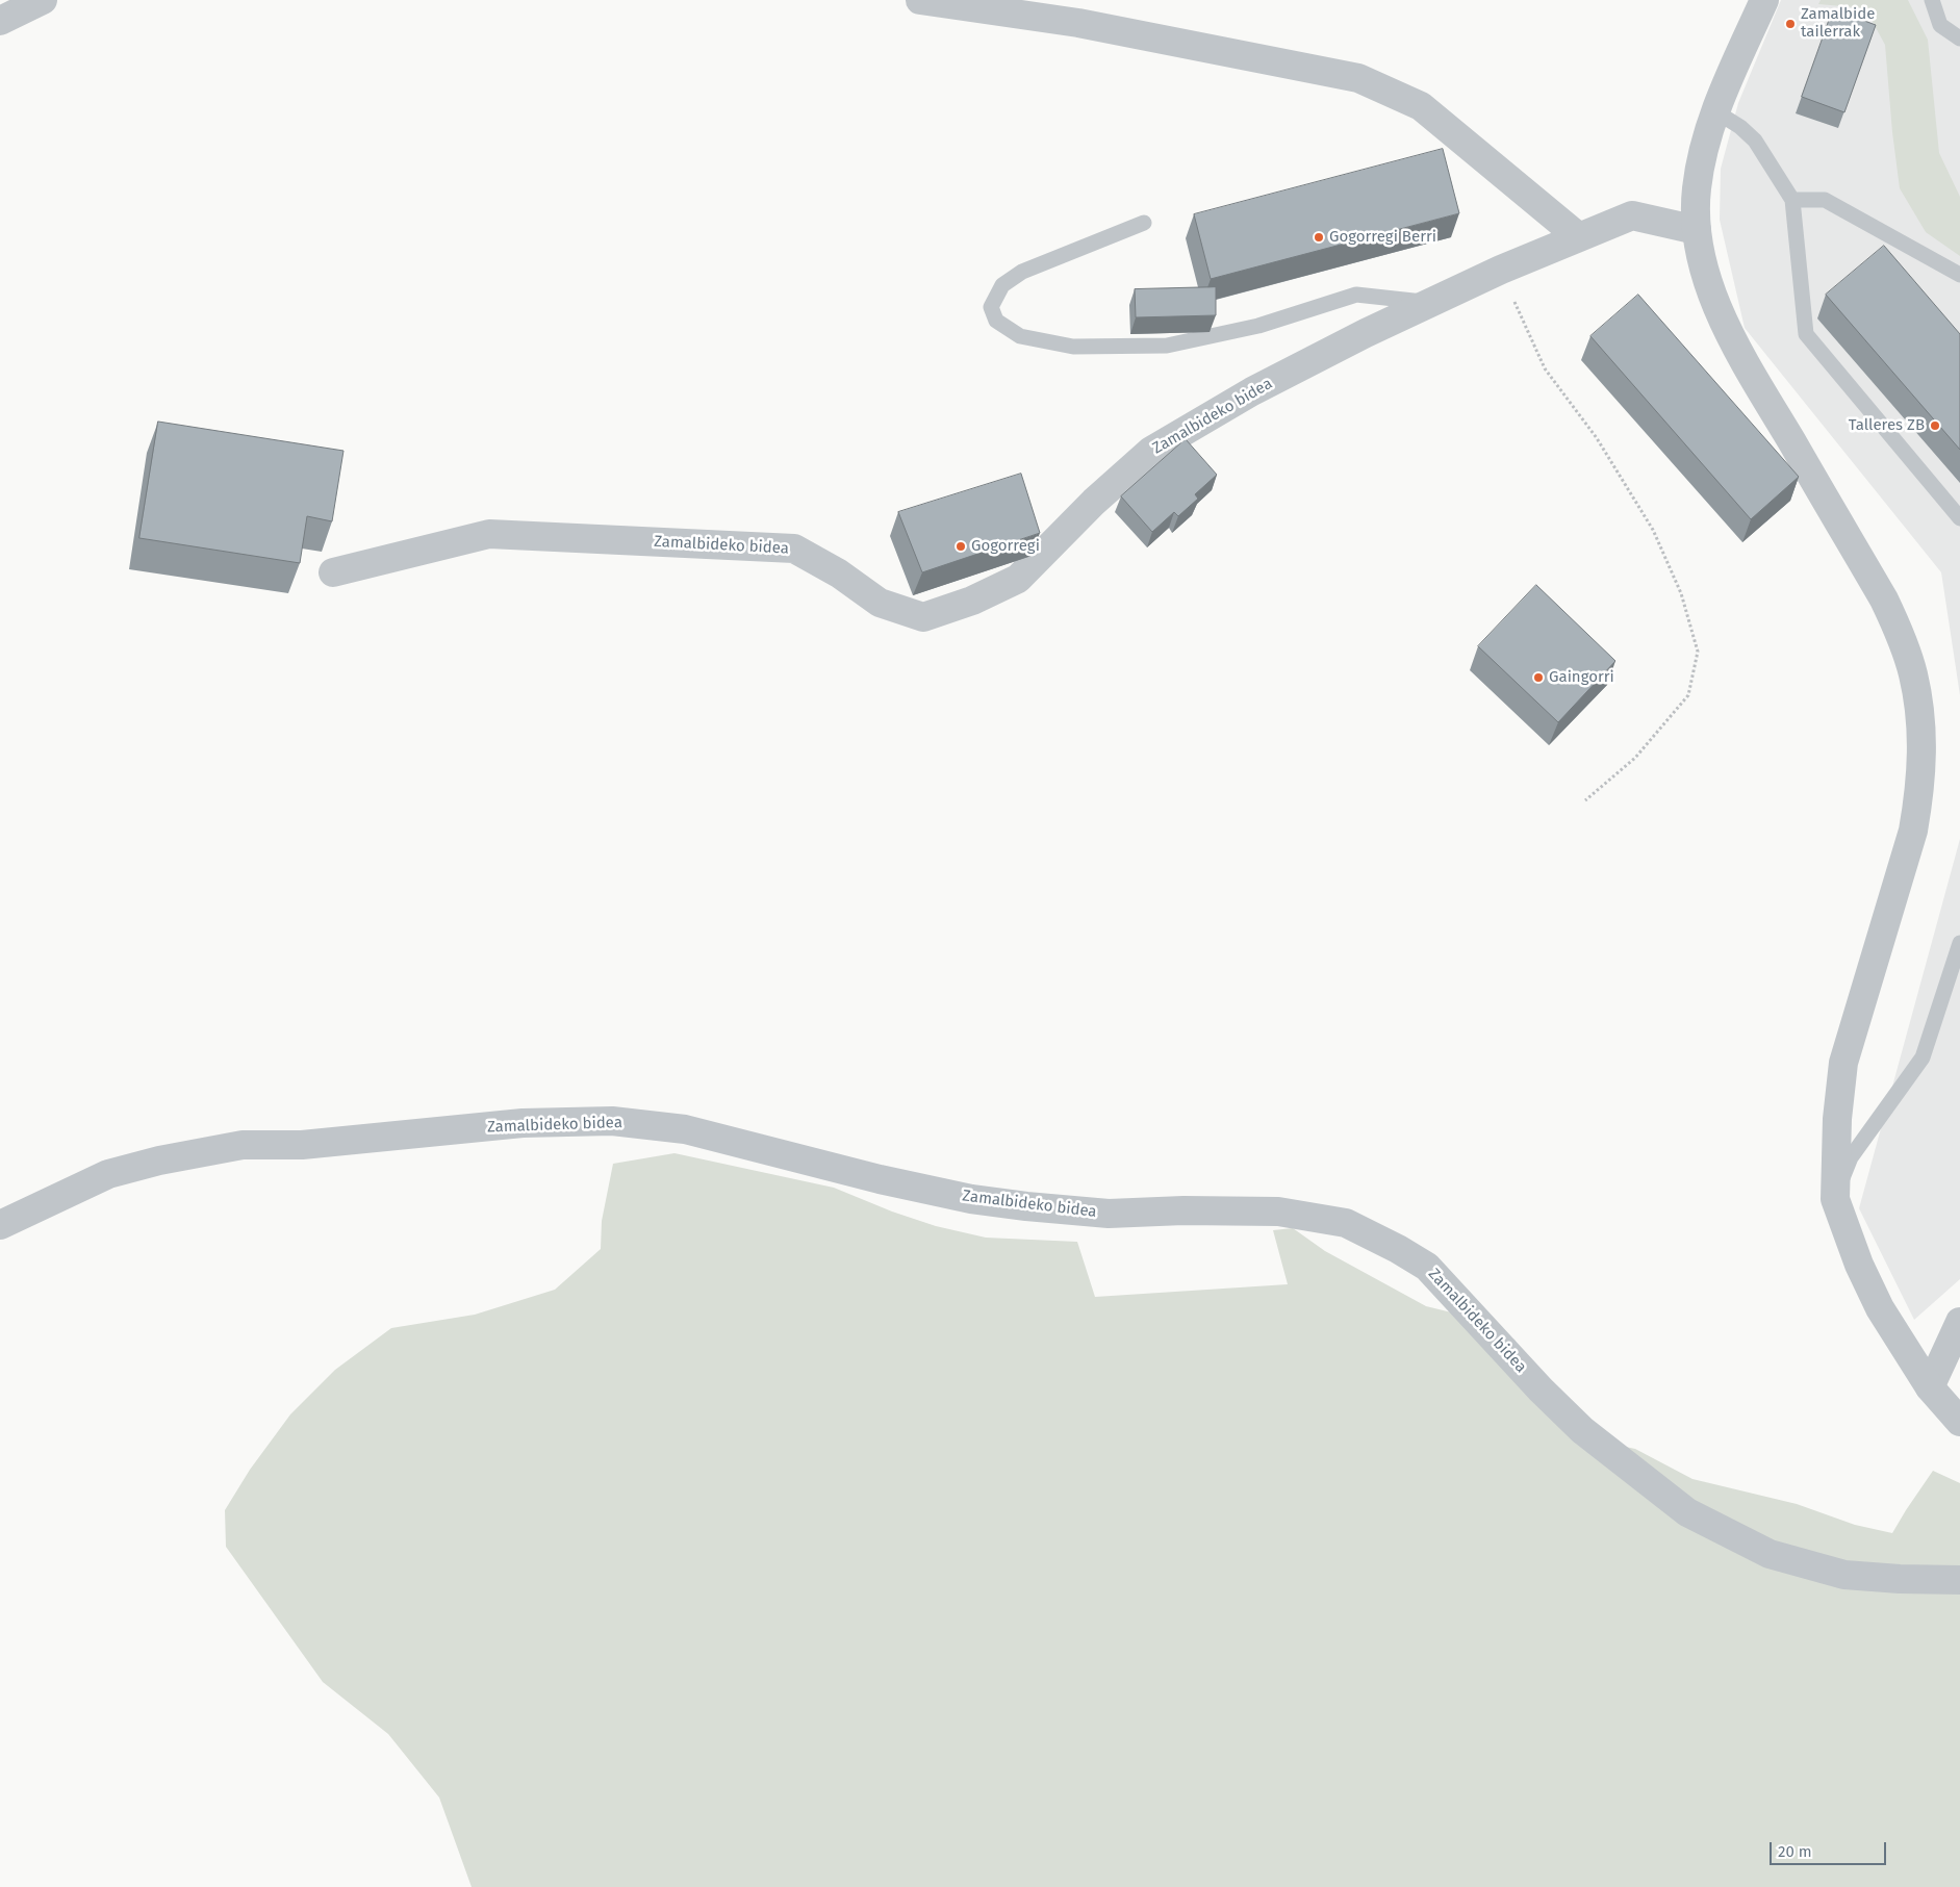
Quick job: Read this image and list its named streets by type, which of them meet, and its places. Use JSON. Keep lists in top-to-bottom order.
{
  "streets": {
    "street": ["Zamalbideko bidea"]
  },
  "places": [
    "Zamalbide tailerrak",
    "Gogorregi Berri",
    "Talleres ZB",
    "Gogorregi",
    "Gaingorri"
  ],
  "scale_bar": "20 m"
}
